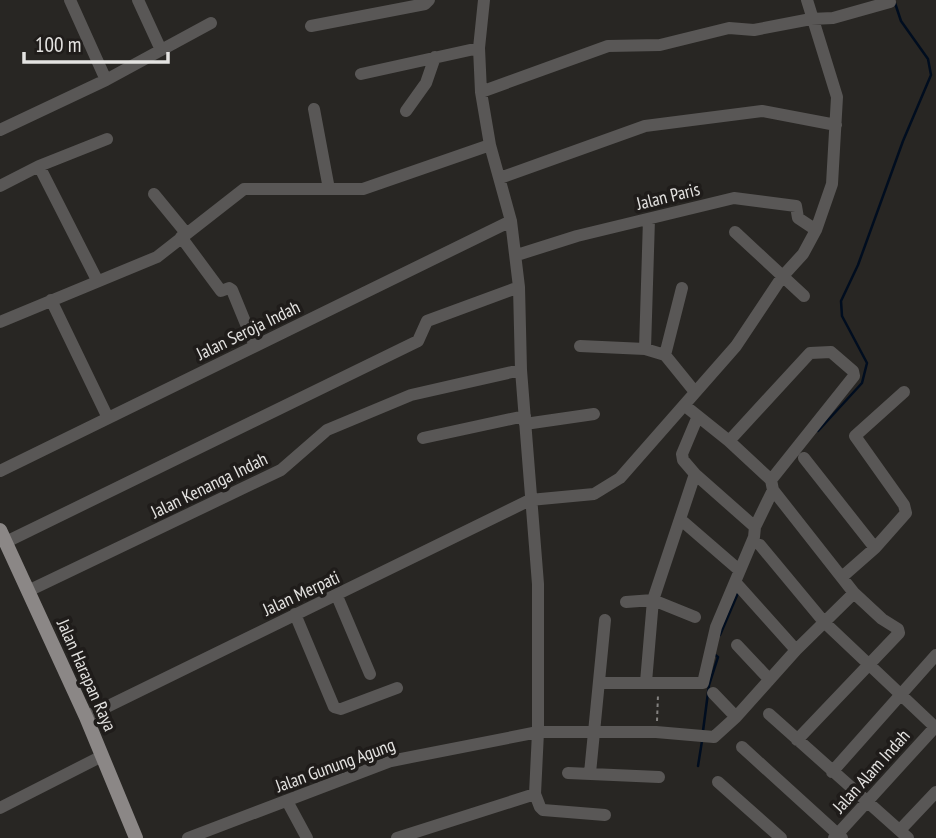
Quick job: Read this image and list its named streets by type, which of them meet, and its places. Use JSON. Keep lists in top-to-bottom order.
{
  "streets": {
    "main road": ["Jalan Harapan Raya"],
    "street": [
      "Jalan Paris",
      "Jalan Seroja Indah",
      "Jalan Kenanga Indah",
      "Jalan Merpati",
      "Jalan Gunung Agung",
      "Jalan Alam Indah"
    ]
  },
  "crossings": [
    ["Jalan Kenanga Indah", "Jalan Harapan Raya"],
    ["Jalan Merpati", "Jalan Harapan Raya"]
  ],
  "scale_bar": "100 m"
}
